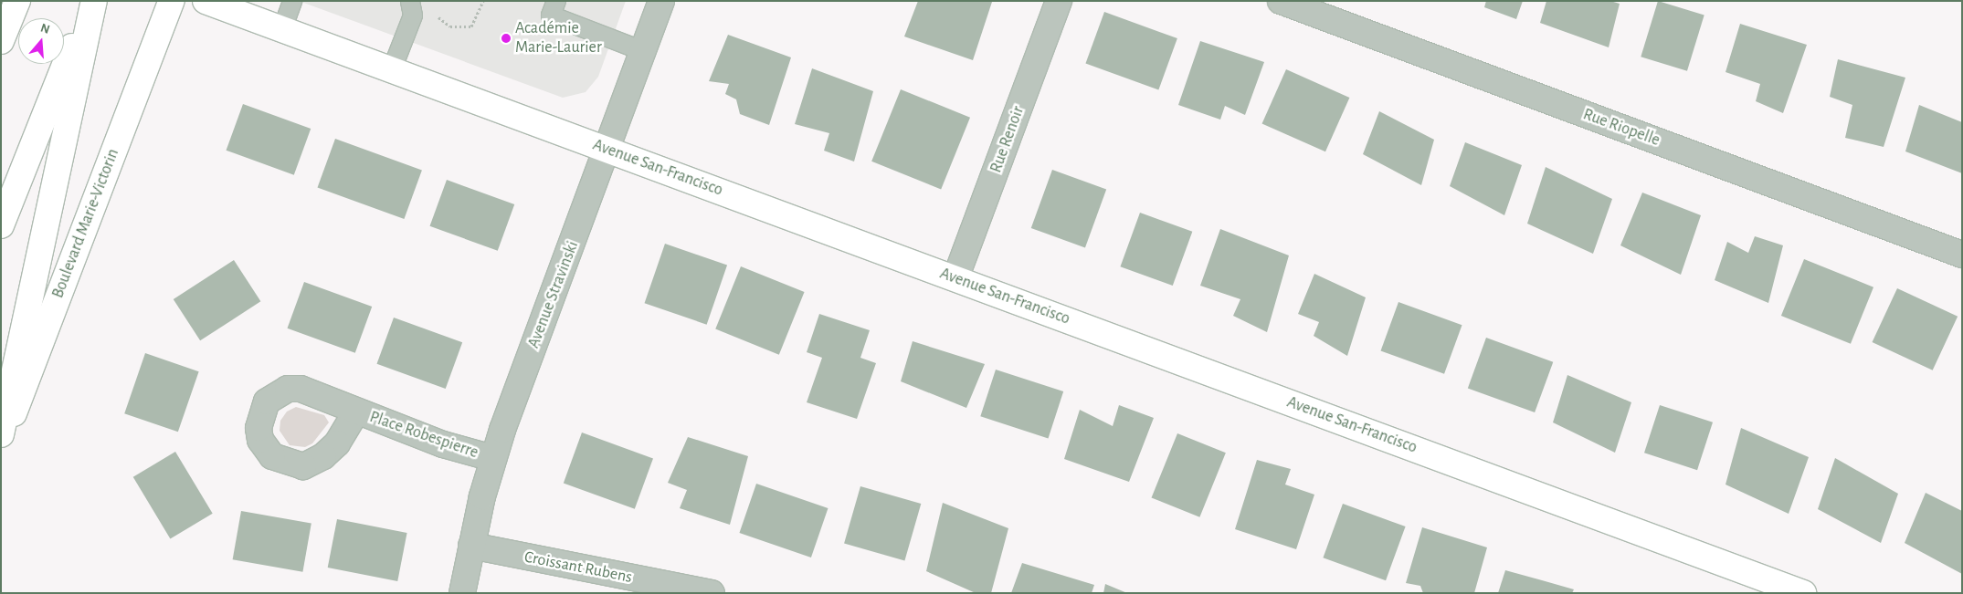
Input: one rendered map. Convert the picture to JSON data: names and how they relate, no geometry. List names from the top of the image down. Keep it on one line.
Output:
{"streets":{"main road":["Avenue San-Francisco","Boulevard Marie-Victorin"],"street":["Rue Riopelle","Rue Renoir","Avenue Stravinski","Place Robespierre","Croissant Rubens"]},"crossings":[["Rue Renoir","Avenue San-Francisco"],["Avenue San-Francisco","Avenue Stravinski"],["Avenue Stravinski","Place Robespierre"],["Avenue Stravinski","Croissant Rubens"]],"places":["Académie Marie-Laurier"],"north":"top"}
